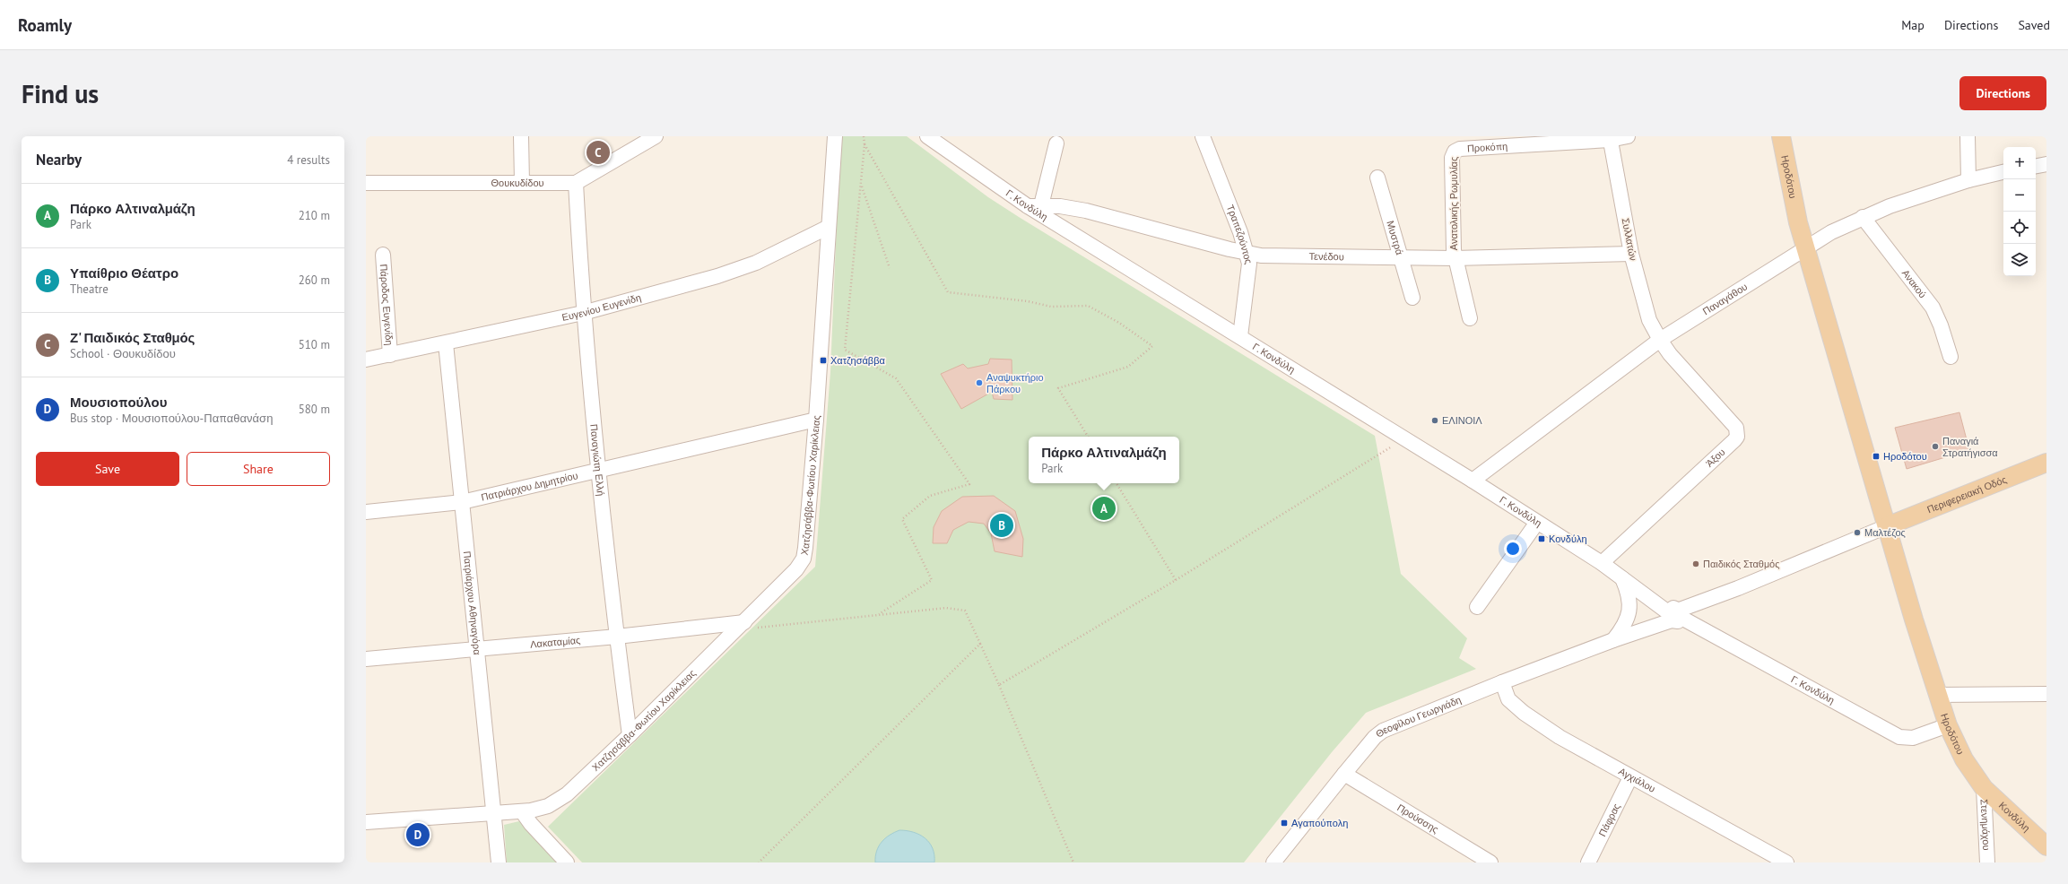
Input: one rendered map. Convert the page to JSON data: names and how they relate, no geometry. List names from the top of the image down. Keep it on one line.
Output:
{"streets":{"main road":["Ηροδότου","Περιφερειακή Οδός","Κονδύλη"],"street":["Προκόπη","Θουκυδίδου","Ανατολικής Ρωμυλίας","Γ. Κονδύλη","Τραπεζούντος","Μυστρά","Συλλατών","Τενέδου","Ανακού","Παναγάθου","Πάροδος Ευγενίδη","Ευγενίου Ευγενίδη","Άξου","Παναγιώτη Ελλή","Χατζησάββα-Φωτίου Χαρίκλειας","Πατριάρχου Δημητρίου","Πατριάρχου Αθηναγόρα","Λακαταμίας","Θεοφίλου Γεωργιάδη","Αγχιάλου","Προύσσης","Πάφρας","Στενημάχου"]},"crossings":[["Προκόπη","Ανατολικής Ρωμυλίας"],["Προκόπη","Συλλατών"],["Ηροδότου","Γ. Κονδύλη"],["Ηροδότου","Παναγάθου"],["Ηροδότου","Περιφερειακή Οδός"],["Ηροδότου","Θεοφίλου Γεωργιάδη"],["Ηροδότου","Κονδύλη"],["Ηροδότου","Στενημάχου"],["Θουκυδίδου","Παναγιώτη Ελλή"],["Ανατολικής Ρωμυλίας","Τενέδου"],["Γ. Κονδύλη","Τραπεζούντος"],["Γ. Κονδύλη","Τενέδου"],["Γ. Κονδύλη","Παναγάθου"],["Γ. Κονδύλη","Άξου"],["Γ. Κονδύλη","Θεοφίλου Γεωργιάδη"],["Τραπεζούντος","Τενέδου"],["Μυστρά","Τενέδου"],["Συλλατών","Τενέδου"],["Συλλατών","Παναγάθου"],["Συλλατών","Άξου"],["Ανακού","Παναγάθου"],["Παναγάθου","Άξου"],["Πάροδος Ευγενίδη","Ευγενίου Ευγενίδη"],["Ευγενίου Ευγενίδη","Παναγιώτη Ελλή"],["Ευγενίου Ευγενίδη","Χατζησάββα-Φωτίου Χαρίκλειας"],["Ευγενίου Ευγενίδη","Πατριάρχου Αθηναγόρα"],["Παναγιώτη Ελλή","Χατζησάββα-Φωτίου Χαρίκλειας"],["Παναγιώτη Ελλή","Πατριάρχου Δημητρίου"],["Παναγιώτη Ελλή","Λακαταμίας"],["Χατζησάββα-Φωτίου Χαρίκλειας","Πατριάρχου Δημητρίου"],["Χατζησάββα-Φωτίου Χαρίκλειας","Πατριάρχου Αθηναγόρα"],["Χατζησάββα-Φωτίου Χαρίκλειας","Λακαταμίας"],["Πατριάρχου Δημητρίου","Πατριάρχου Αθηναγόρα"],["Περιφερειακή Οδός","Θεοφίλου Γεωργιάδη"],["Πατριάρχου Αθηναγόρα","Λακαταμίας"],["Θεοφίλου Γεωργιάδη","Αγχιάλου"],["Θεοφίλου Γεωργιάδη","Προύσσης"],["Αγχιάλου","Πάφρας"],["Κονδύλη","Στενημάχου"]],"places":{"transit":["Χατζησάββα","Ηροδότου","Κονδύλη","Αγαπούπολη"],"other":["Αναψυκτήριο Πάρκου","ΕΛΙΝΟΙΛ","Παναγιά Στρατήγισσα","Μαλτέζος","Παιδικός Σταθμός"]},"page":{"header":"Roamly","nav":["Map","Directions","Saved"],"buttons":["Directions",["Save","Share"]],"title":"Find us","heading":["Nearby","4 results"],"pins":["C","A","B","D"],"map_buttons":["+","−"],"list":[{"mark":"A","name":"Πάρκο Αλτιναλμάζη","note":"Park","value":"210 m"},{"mark":"B","name":"Υπαίθριο Θέατρο","note":"Theatre","value":"260 m"},{"mark":"C","name":"Ζ' Παιδικός Σταθμός","note":"School · Θουκυδίδου","value":"510 m"},{"mark":"D","name":"Μουσιοπούλου","note":"Bus stop · Μουσιοπούλου-Παπαθανάση","value":"580 m"}],"popup":["Πάρκο Αλτιναλμάζη","Park"]}}
